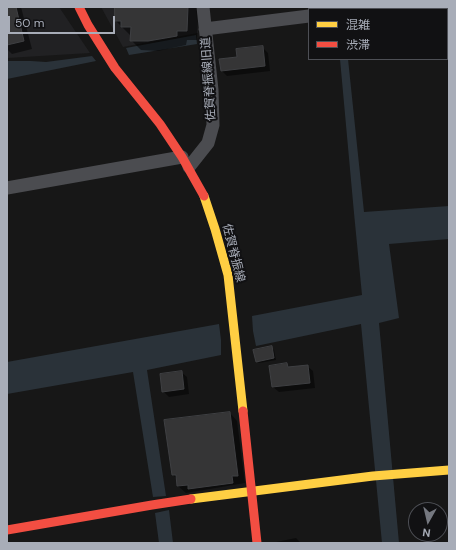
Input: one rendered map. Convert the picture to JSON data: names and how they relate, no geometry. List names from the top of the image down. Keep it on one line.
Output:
{"streets":{"main road":["佐賀脊振線"],"street":["佐賀脊振線旧道"]},"crossings":[["佐賀脊振線旧道","佐賀脊振線"]],"legend":["混雑","渋滞"],"scale_bar":"50 m","north":"bottom"}
